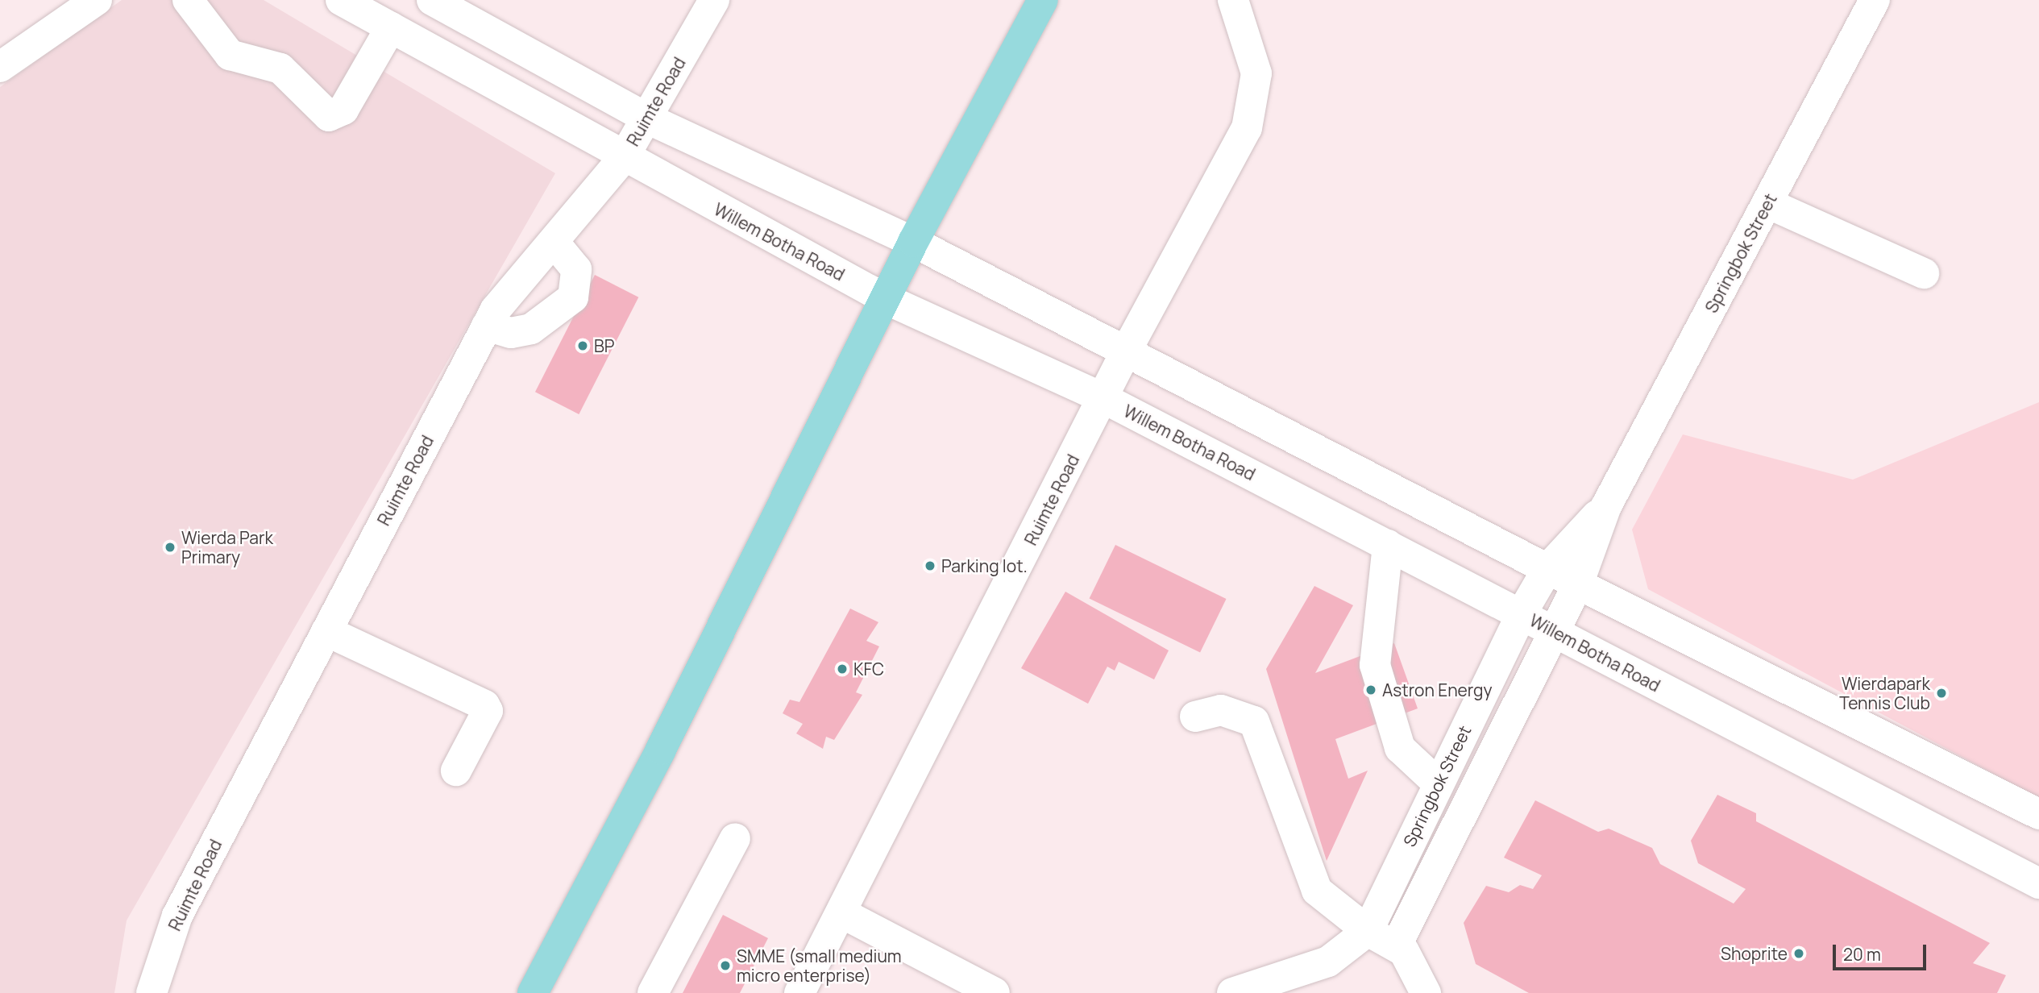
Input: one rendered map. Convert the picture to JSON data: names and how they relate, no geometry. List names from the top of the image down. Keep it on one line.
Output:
{"streets":{"street":["Ruimte Road","Willem Botha Road","Springbok Street"]},"crossings":[["Ruimte Road","Willem Botha Road"],["Willem Botha Road","Springbok Street"]],"places":["BP","Wierda Park Primary","Parking lot.","KFC","Astron Energy","Wierdapark Tennis Club","Shoprite","SMME (small medium micro enterprise)"],"scale_bar":"20 m"}
